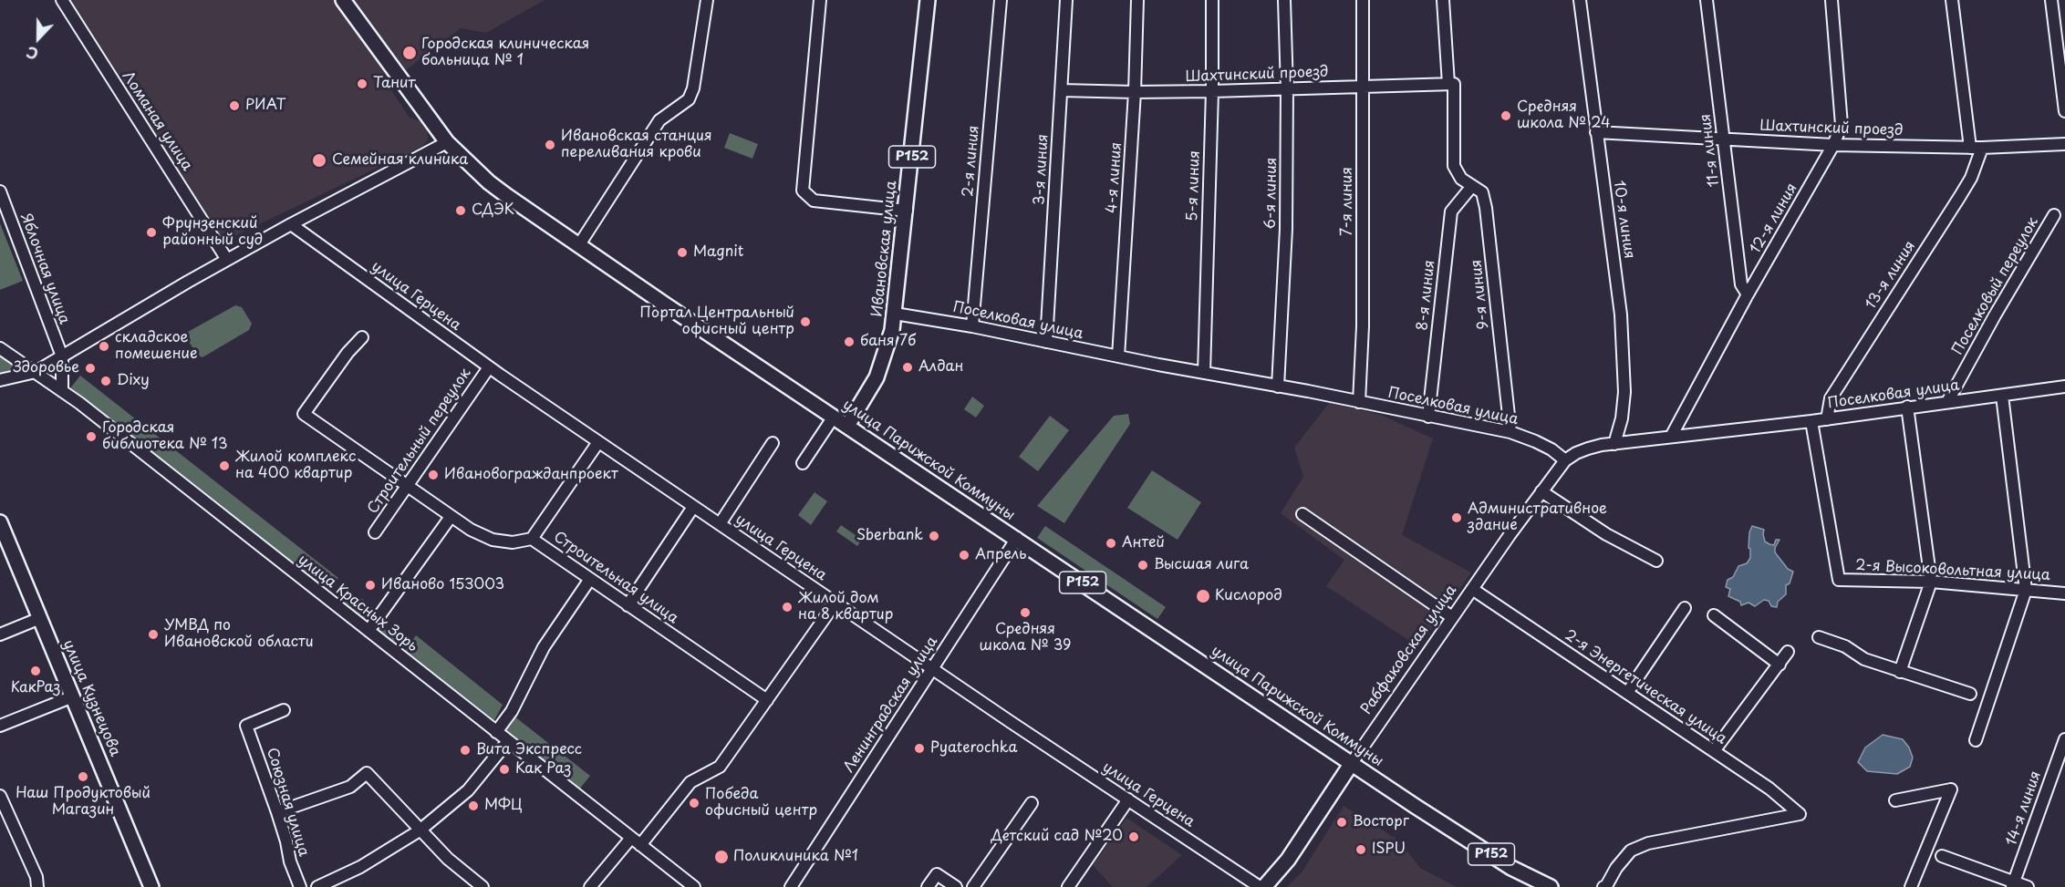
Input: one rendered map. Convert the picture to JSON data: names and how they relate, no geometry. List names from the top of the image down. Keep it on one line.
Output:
{"streets":{"main road":["Р152","Ивановская улица","улица Парижской Коммуны","Рабфаковская улица","улица Кузнецова"],"street":["Шахтинский проезд","Ломаная улица","11-я линия","2-я линия","3-я линия","4-я линия","5-я линия","6-я линия","7-я линия","12-я линия","10-я линия","Яблочная улица","13-я линия","Поселковый переулок","9-я линия","8-я линия","улица Герцена","Поселковая улица","Строительный переулок","2-я Высоковольтная улица","Строительная улица","улица Красных Зорь","2-я Энергетическая улица","Ленинградская улица","Союзная улица","14-я линия"]},"crossings":[["Шахтинский проезд","11-я линия"],["Шахтинский проезд","3-я линия"],["Шахтинский проезд","4-я линия"],["Шахтинский проезд","5-я линия"],["Шахтинский проезд","6-я линия"],["Шахтинский проезд","7-я линия"],["Шахтинский проезд","12-я линия"],["Шахтинский проезд","10-я линия"],["Шахтинский проезд","13-я линия"],["Шахтинский проезд","9-я линия"],["11-я линия","12-я линия"],["2-я линия","Поселковая улица"],["3-я линия","Поселковая улица"],["4-я линия","Поселковая улица"],["5-я линия","Поселковая улица"],["6-я линия","Поселковая улица"],["7-я линия","Поселковая улица"],["12-я линия","Поселковая улица"],["10-я линия","Поселковая улица"],["Ивановская улица","Поселковая улица"],["Ивановская улица","улица Парижской Коммуны"],["13-я линия","Поселковая улица"],["Поселковый переулок","Поселковая улица"],["9-я линия","8-я линия"],["9-я линия","Поселковая улица"],["8-я линия","Поселковая улица"],["улица Герцена","Строительный переулок"],["улица Герцена","Ленинградская улица"],["Поселковая улица","2-я Высоковольтная улица"],["Поселковая улица","Рабфаковская улица"],["Строительный переулок","Строительная улица"],["улица Парижской Коммуны","Рабфаковская улица"],["улица Парижской Коммуны","Ленинградская улица"],["Рабфаковская улица","2-я Энергетическая улица"]],"places":["Городская клиническая больница № 1","Танит","РИАТ","Средняя школа № 24","Ивановская станция переливания крови","Семейная клиника","СДЭК","Фрунзенский районный суд","Magnit","Портал Центральный офисный центр","баня 7б","складское помешение","Алдан","Здоровье","Dixy","Городская библиотека № 13","Жилой комплекс на 400 квартир","Ивановогражданпроект","Административное здание","Sberbank","Антей","Апрель","Высшая лига","Иваново 153003","Кислород","Жилой дом на 8 квартир","Средняя школа № 39","УМВД по Ивановской области","КакРаз","Pyaterochka","Вита Экспресс","Как Раз","Наш Продуктовый Магазин","Победа офисный центр","МФЦ","Восторг","Детский сад №20","ISPU","Поликлиника №1"],"north":"bottom"}
